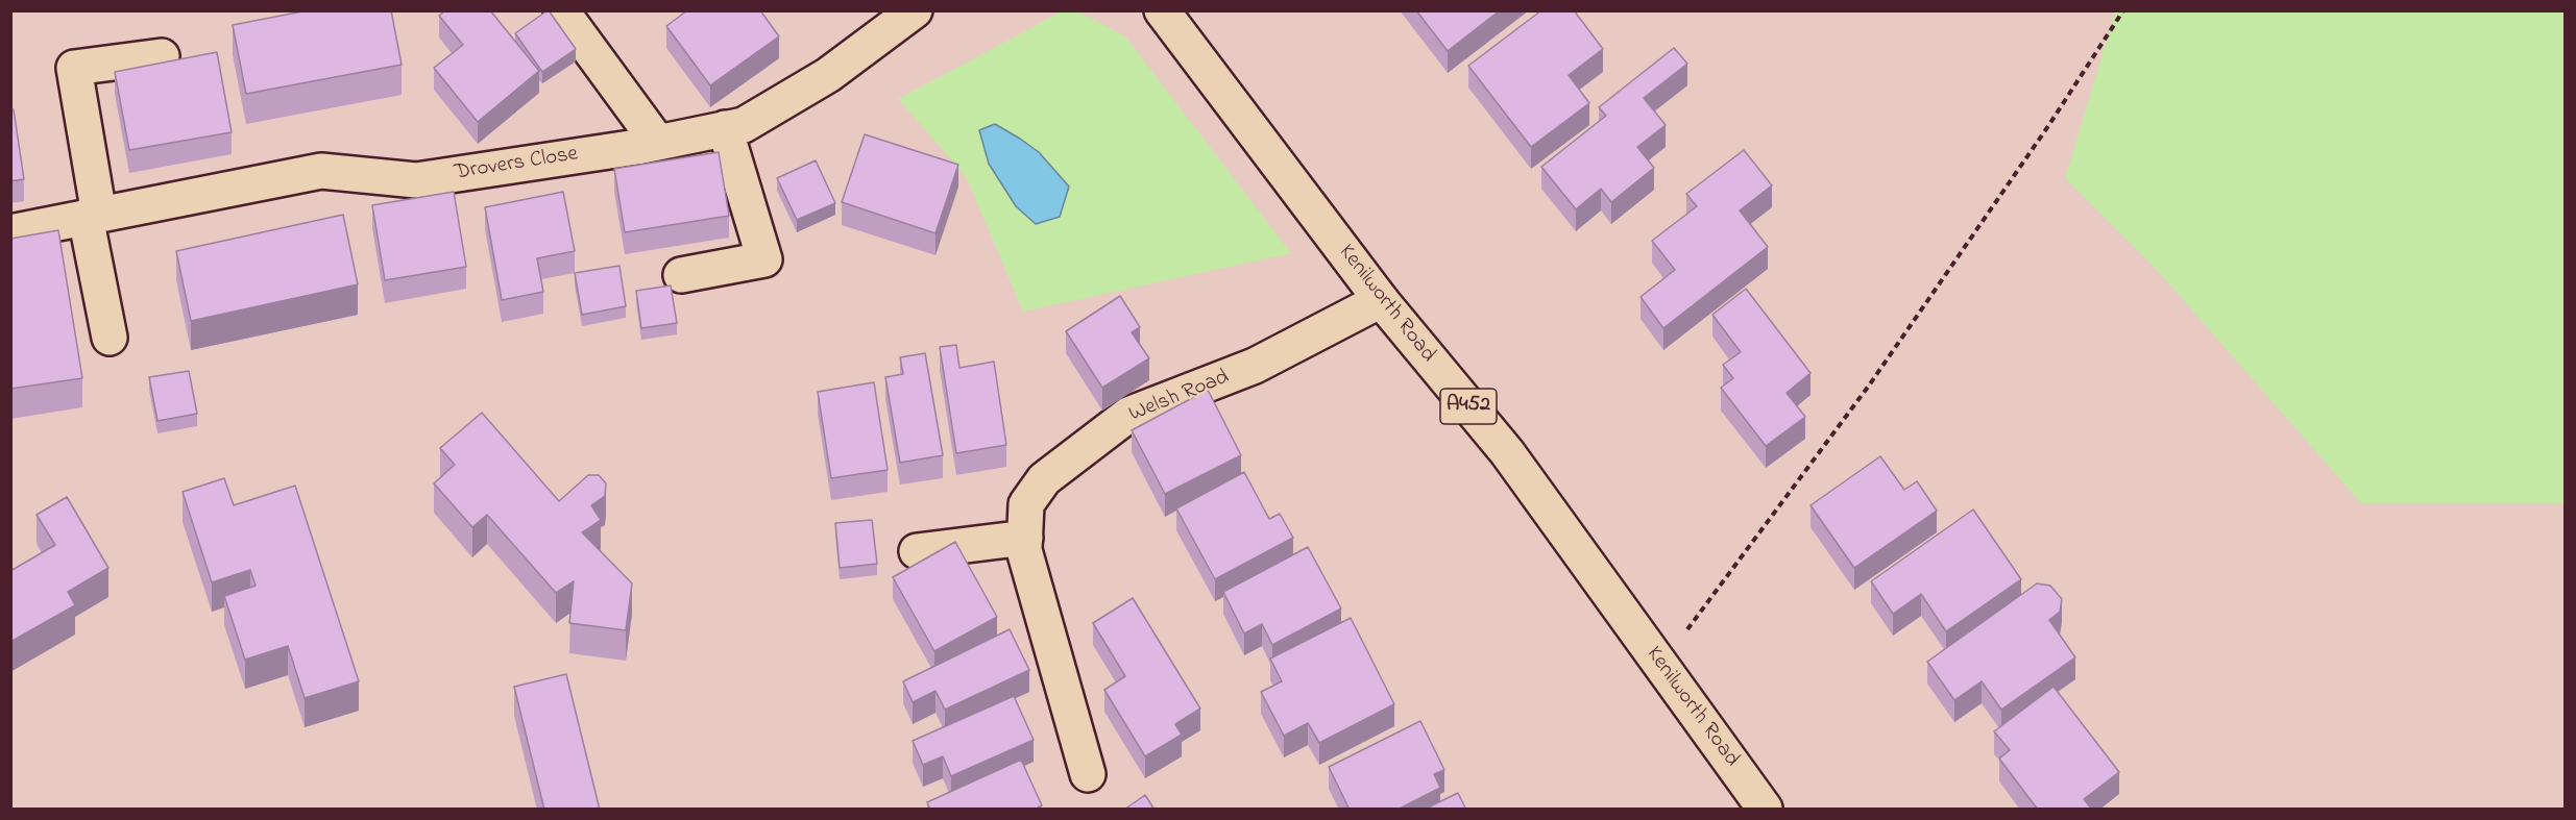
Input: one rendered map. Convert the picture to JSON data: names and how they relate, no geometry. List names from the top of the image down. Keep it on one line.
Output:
{"streets":{"main road":["Drovers Close","Kenilworth Road","Welsh Road","A452"]},"crossings":[["Kenilworth Road","Welsh Road"]]}
